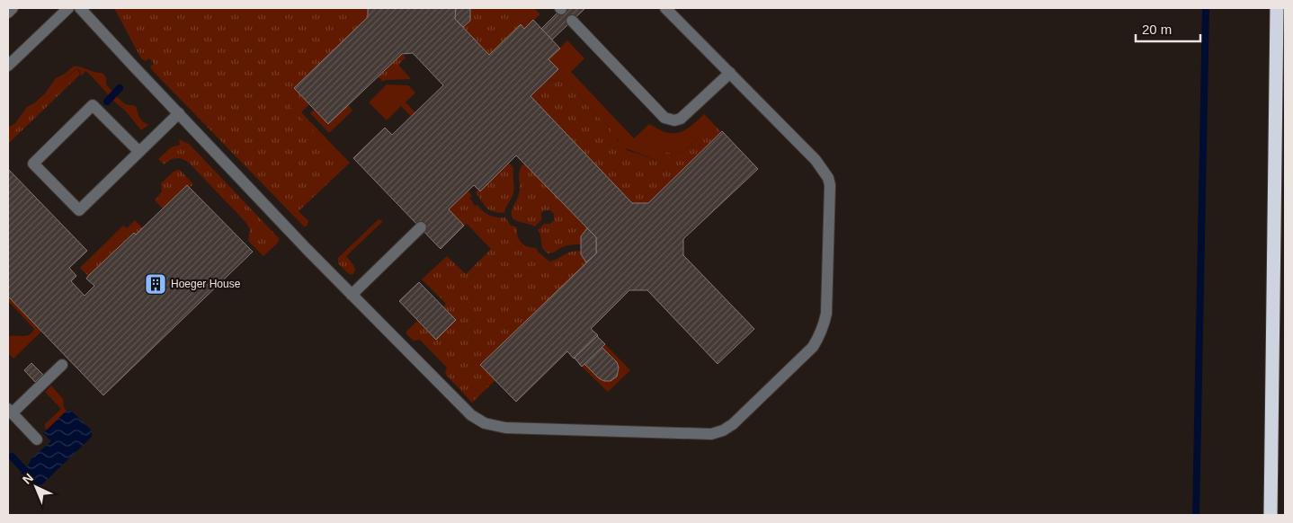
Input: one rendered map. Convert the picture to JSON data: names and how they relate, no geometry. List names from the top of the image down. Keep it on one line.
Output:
{"places":{"building":["Hoeger House"]},"scale_bar":"20 m","north":"top left"}
